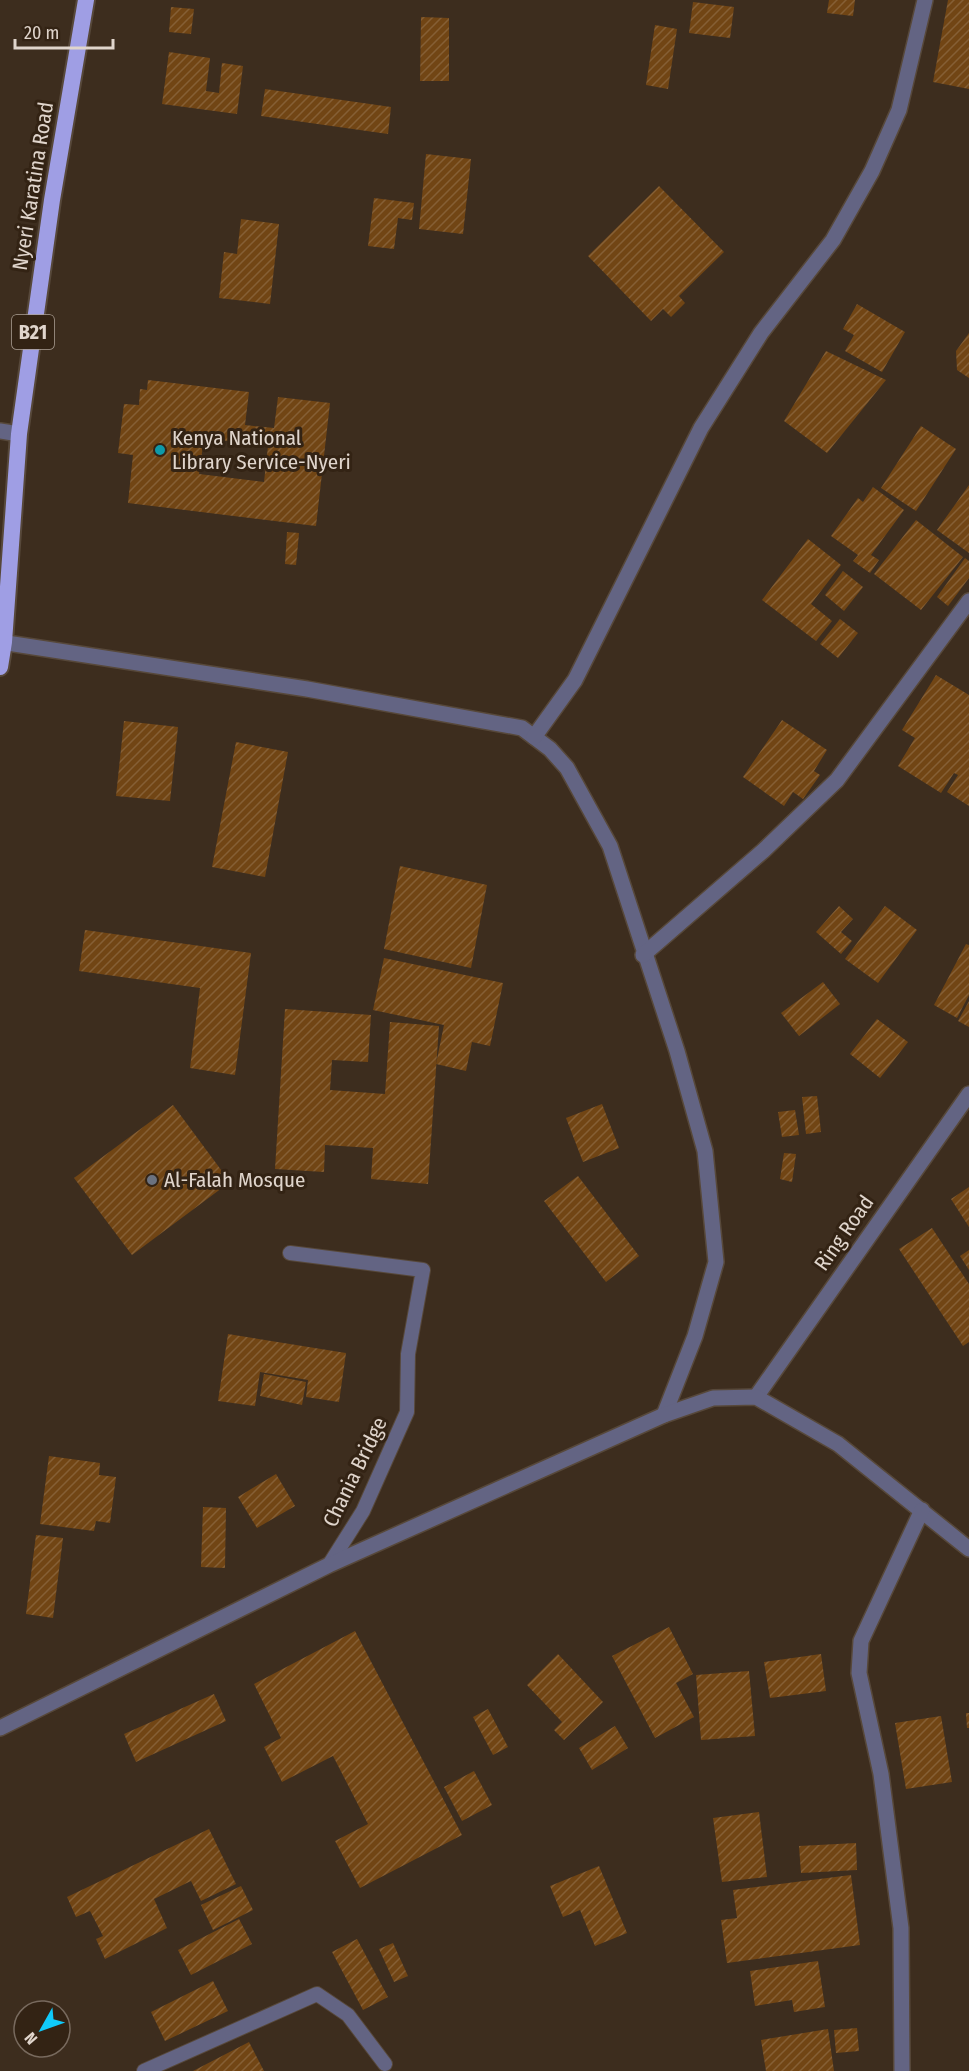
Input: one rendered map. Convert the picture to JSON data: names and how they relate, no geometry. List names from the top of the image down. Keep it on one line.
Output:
{"streets":{"highway":["Nyeri Karatina Road","B21"],"street":["Ring Road"],"lane":["Chania Bridge"]},"places":["Kenya National Library Service-Nyeri","Al-Falah Mosque"],"scale_bar":"20 m","north":"bottom left"}
